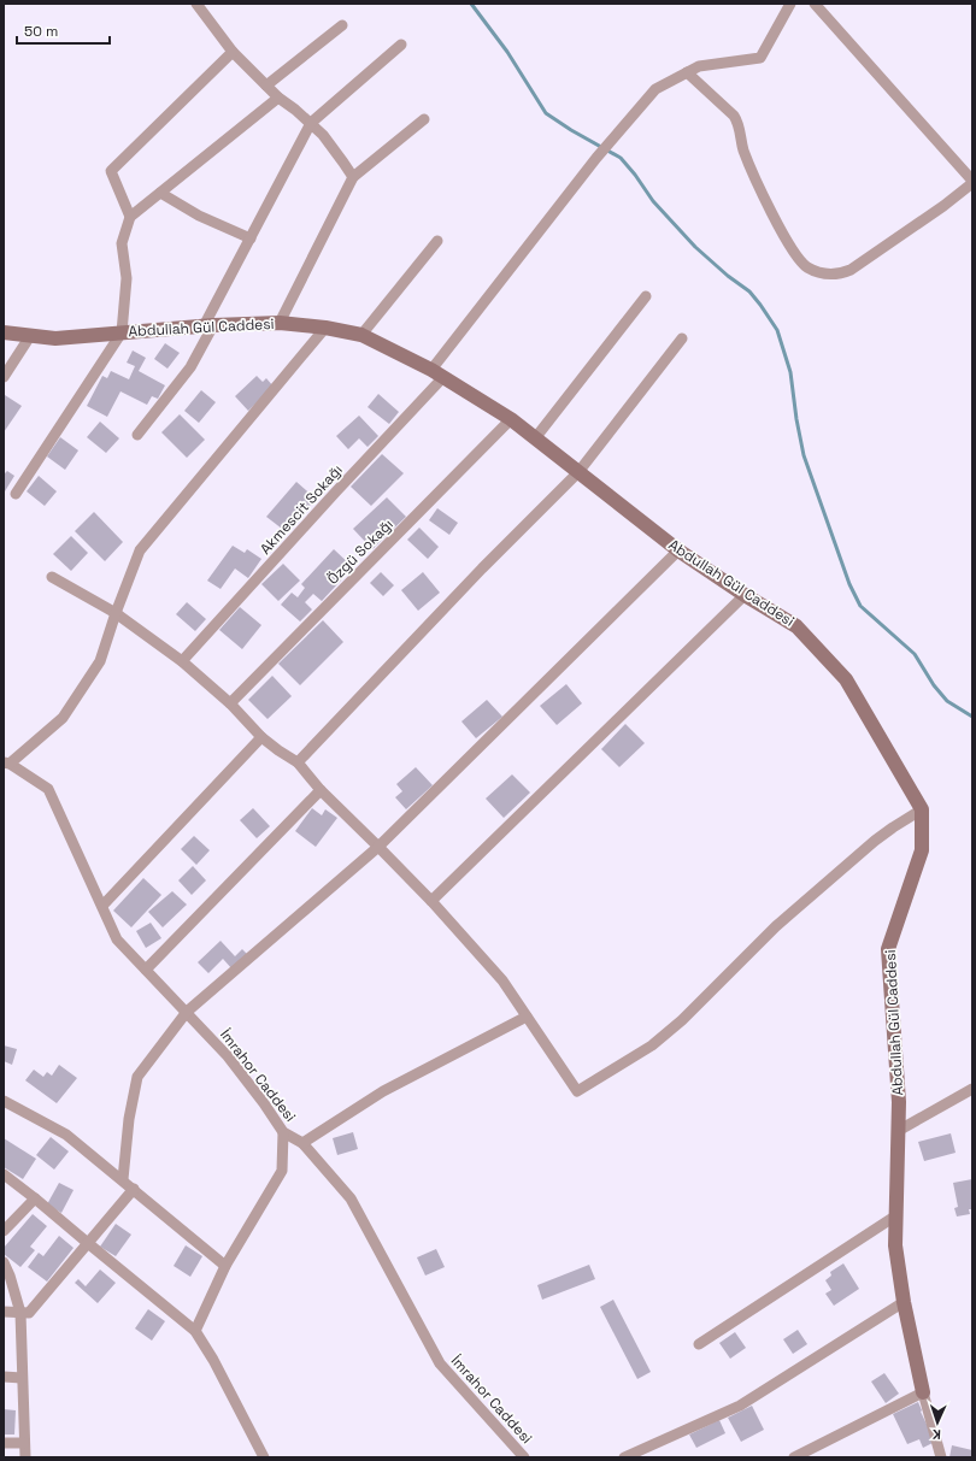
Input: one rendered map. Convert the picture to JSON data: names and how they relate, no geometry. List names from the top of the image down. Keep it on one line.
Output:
{"streets":{"street":["Abdullah Gül Caddesi","Akmescit Sokağı","Özgü Sokağı","İmrahor Caddesi"]},"crossings":[["Abdullah Gül Caddesi","Akmescit Sokağı"],["Abdullah Gül Caddesi","Özgü Sokağı"]],"scale_bar":"50 m","north":"bottom"}
